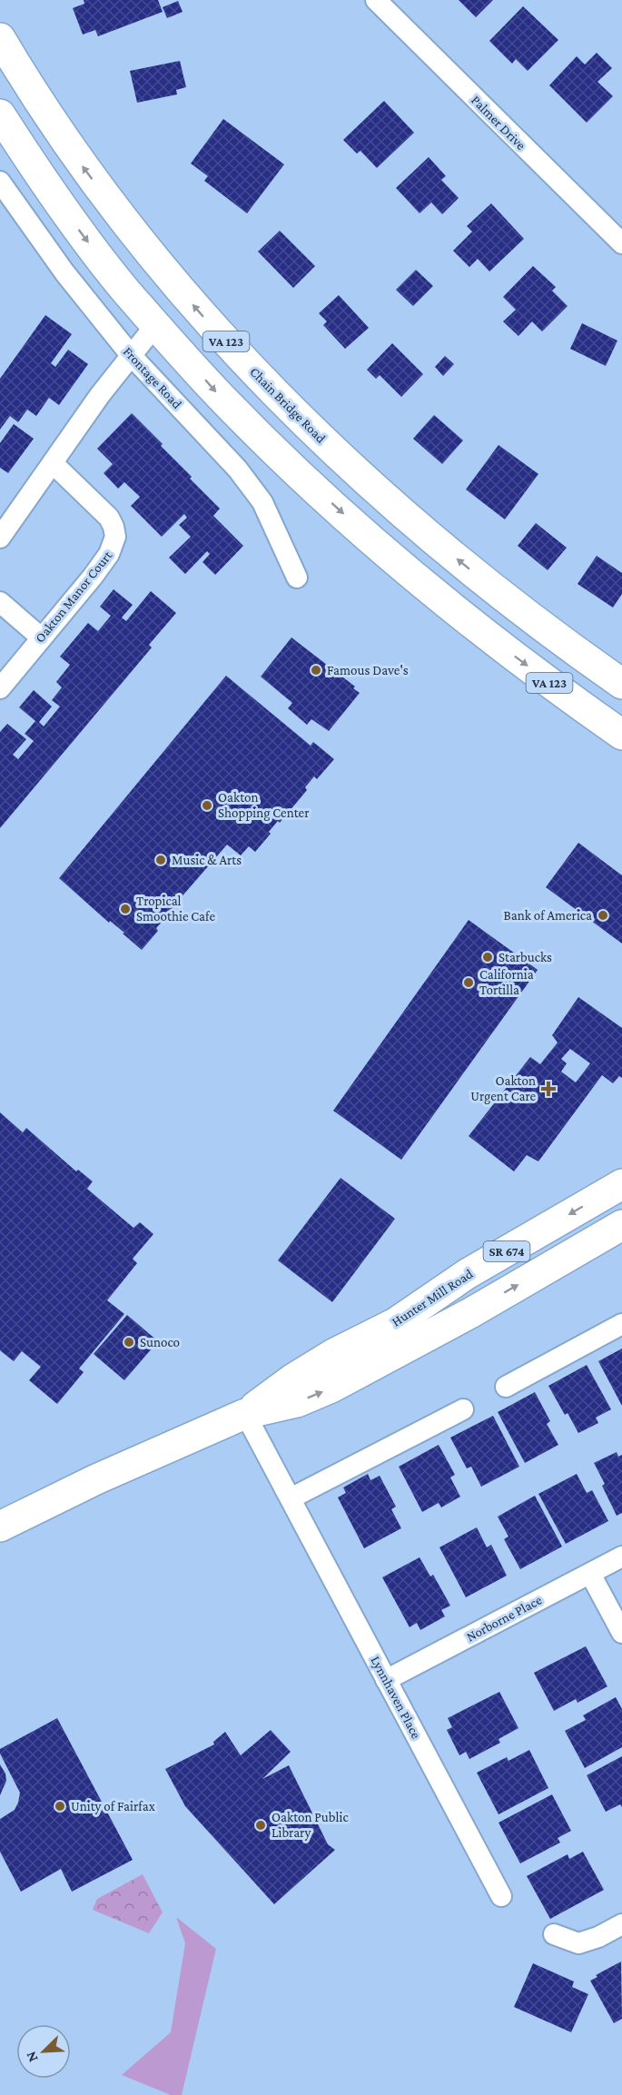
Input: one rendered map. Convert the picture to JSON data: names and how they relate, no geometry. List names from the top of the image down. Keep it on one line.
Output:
{"streets":{"main road":["VA 123","Chain Bridge Road","SR 674","Hunter Mill Road"],"street":["Palmer Drive","Frontage Road","Oakton Manor Court","Norborne Place","Lynnhaven Place"]},"crossings":[["Hunter Mill Road","Lynnhaven Place"],["Norborne Place","Lynnhaven Place"]],"places":{"other":["Famous Dave's","Oakton Shopping Center","Music & Arts","Tropical Smoothie Cafe","Bank of America","Starbucks","California Tortilla","Sunoco","Unity of Fairfax","Oakton Public Library"],"health":["Oakton Urgent Care"]},"north":"bottom left"}
